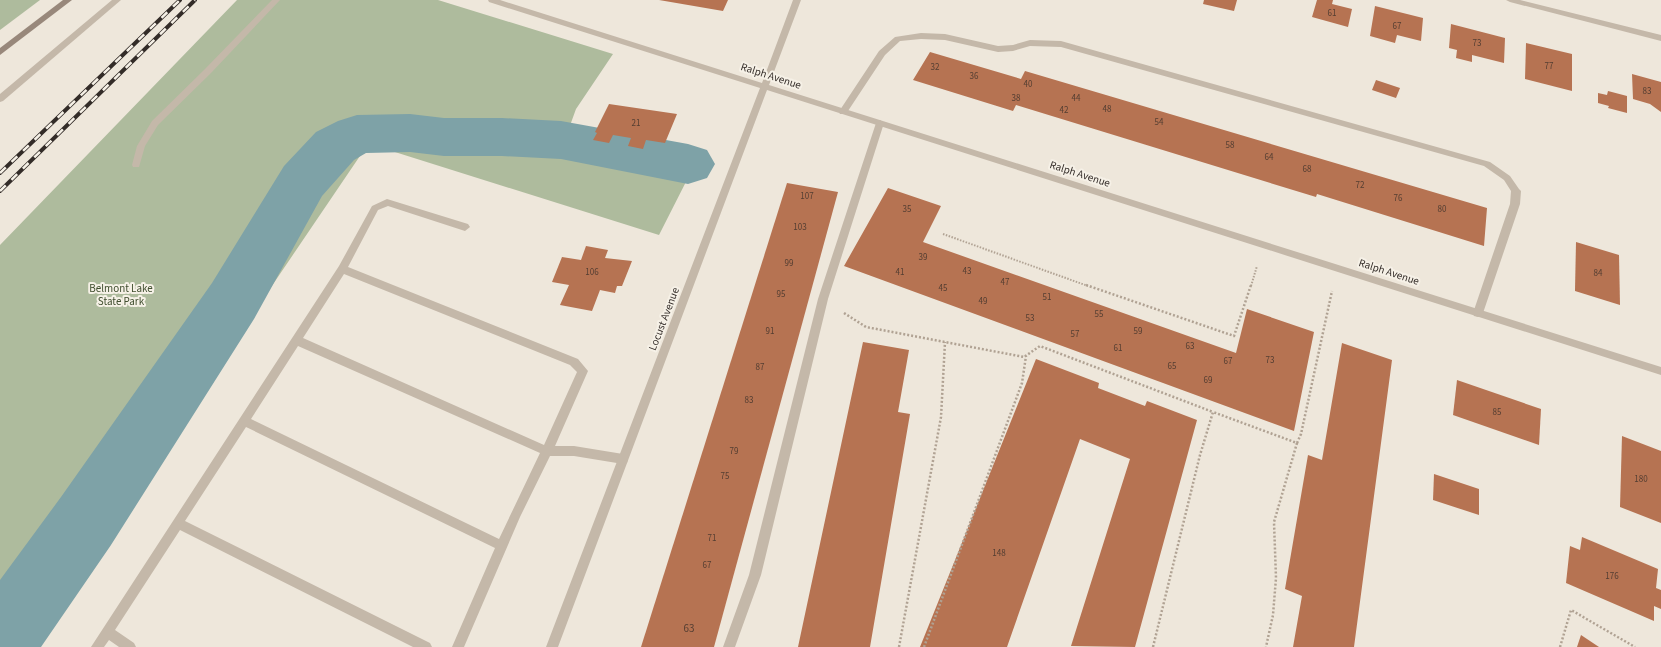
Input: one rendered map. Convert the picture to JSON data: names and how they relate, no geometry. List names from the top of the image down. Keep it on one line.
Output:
{"streets":{"street":["Ralph Avenue","Locust Avenue"]},"crossings":[["Ralph Avenue","Locust Avenue"]],"parks":["Belmont Lake State Park"],"house_numbers":["61","67","73","77","32","36","40","83","38","44","48","42","54","21","58","64","68","72","107","76","35","80","103","39","99","43","106","41","84","47","45","95","51","49","55","53","91","59","57","63","61","73","67","65","87","69","83","85","79","75","180","71","148","67","176","63"]}
